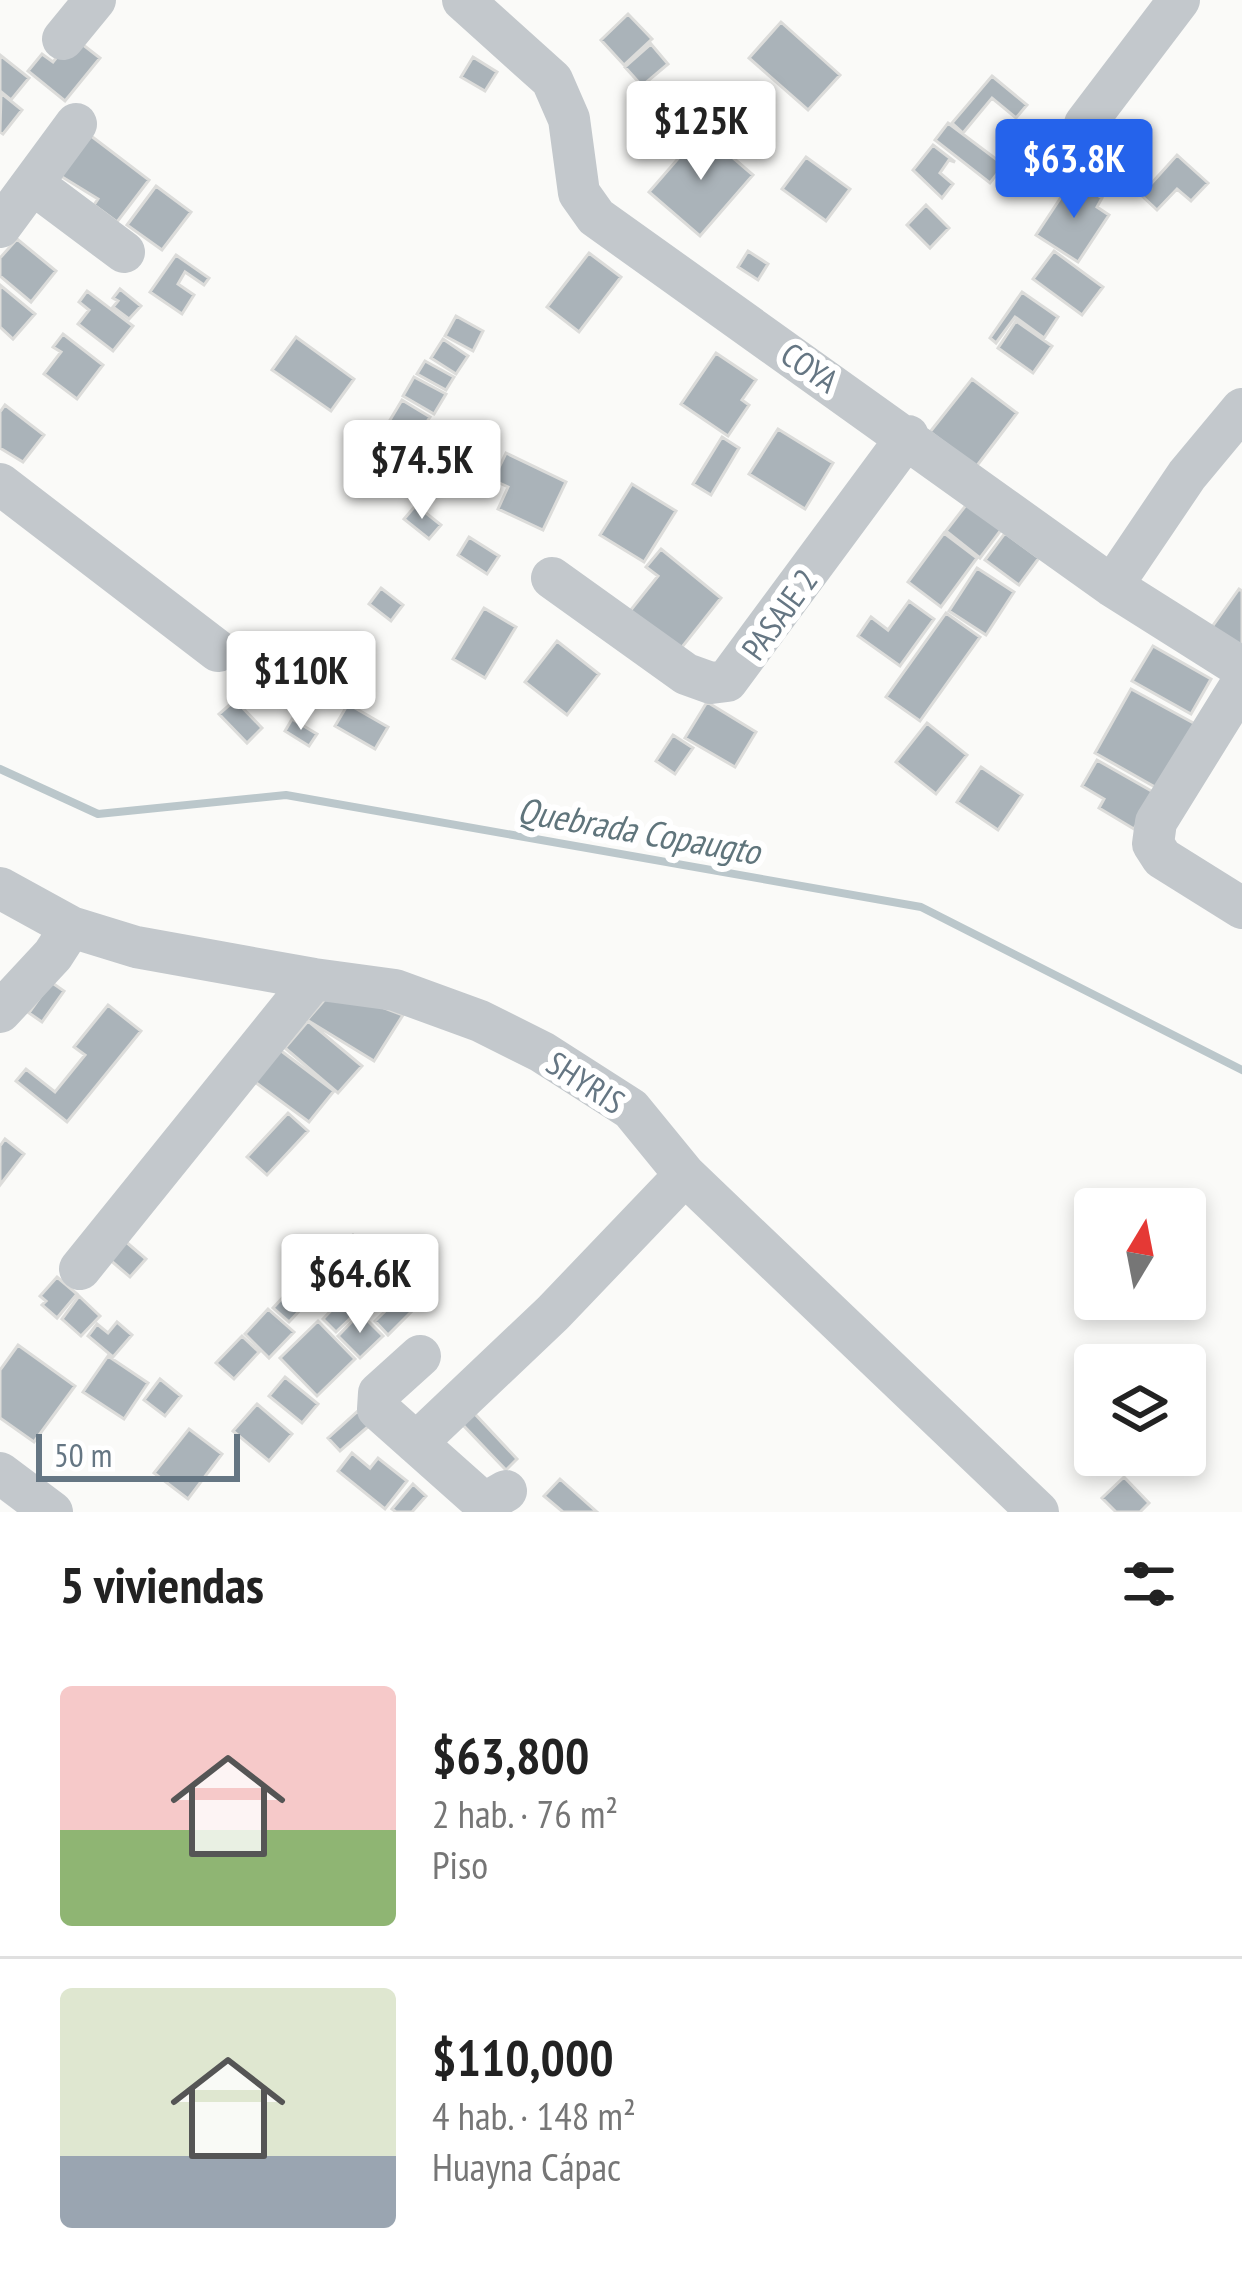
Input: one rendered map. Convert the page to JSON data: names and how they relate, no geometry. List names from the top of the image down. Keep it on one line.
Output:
{"streets":{"street":["COYA","PASAJE 2","SHYRIS"]},"crossings":[["COYA","PASAJE 2"]],"water":["Quebrada Copaugto"],"scale_bar":"50 m","north":"top","page":{"price":["$125K","$63.8K","$74.5K","$110K","$64.6K"],"scale":"50 m","heading":"5 viviendas","list":[{"name":"$63,800","note":"2 hab. · 76 m² · Piso"},{"name":"$110,000","note":"4 hab. · 148 m² · Huayna Cápac"}]}}
